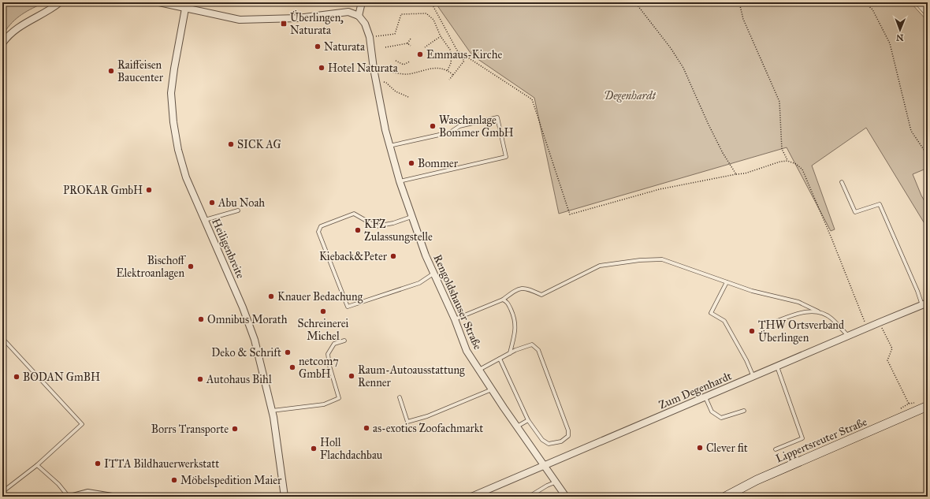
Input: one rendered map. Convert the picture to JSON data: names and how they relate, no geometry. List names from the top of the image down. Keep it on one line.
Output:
{"streets":{"main road":["Lippertsreuter Straße"],"street":["Heiligenbreite","Rengoldshauser Straße","Zum Degenhardt"]},"crossings":[["Rengoldshauser Straße","Zum Degenhardt"]],"parks":["Degenhardt"],"places":{"transit":["Überlingen, Naturata"],"other":["Naturata","Emmaus-Kirche","Hotel Naturata","Raiffeisen Baucenter","Waschanlage Bommer GmbH","SICK AG","Bommer","PROKAR GmbH","Abu Noah","KFZ Zulassungstelle","Kieback&Peter","Bischoff Elektroanlagen","Knauer Bedachung","Schreinerei Michel","Omnibus Morath","THW Ortsverband Überlingen","Deko & Schrift","netcom7 GmbH","Raum-Autoausstattung Renner","BODAN GmBH","Autohaus Bihl","as-exotics Zoofachmarkt","Borrs Transporte","Clever fit","Holl Flachdachbau","ITTA Bildhauerwerkstatt","Möbelspedition Maier"]},"north":"bottom"}
